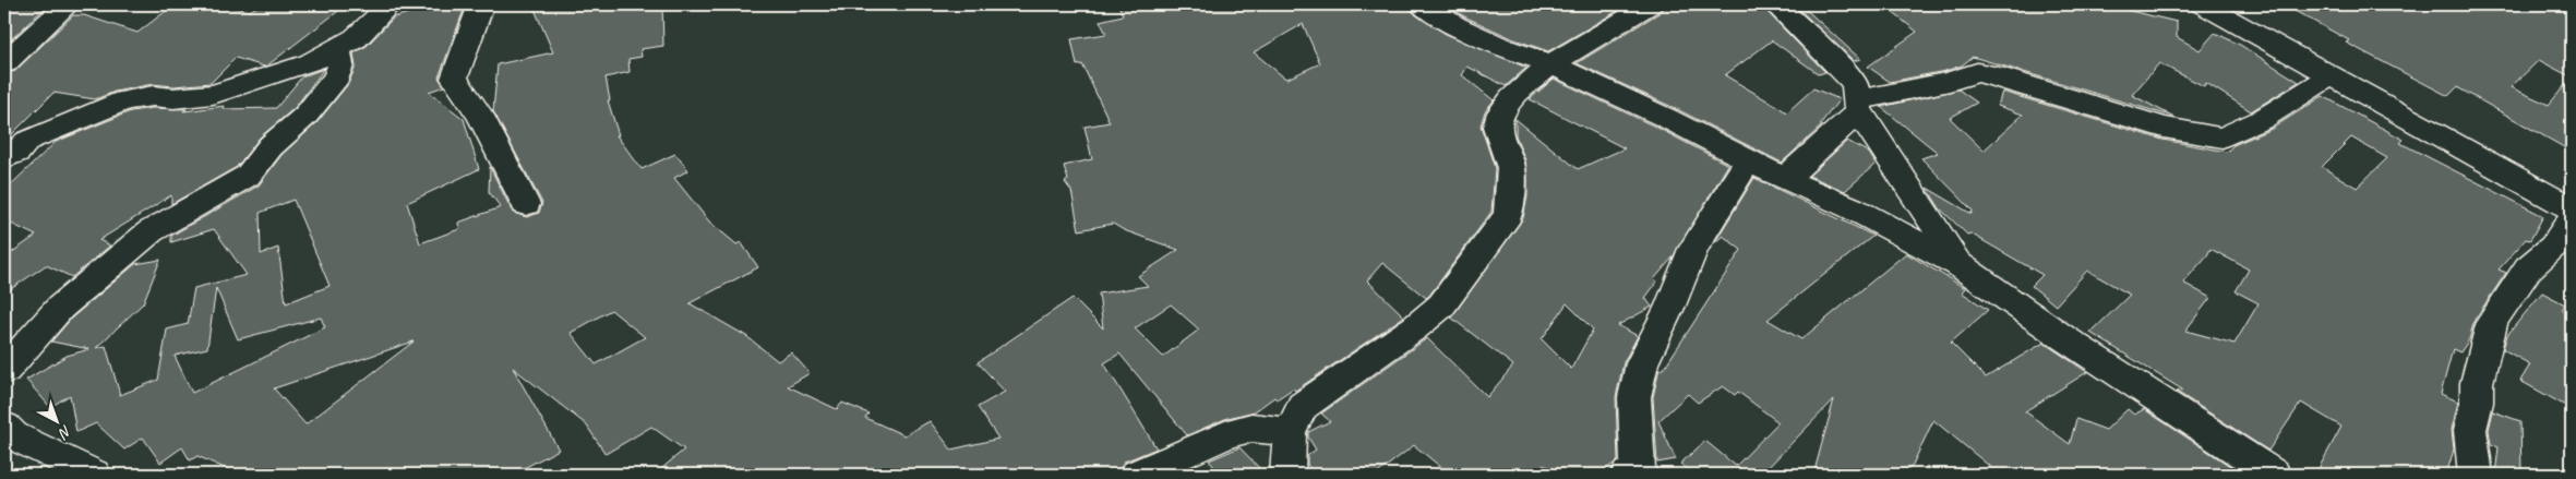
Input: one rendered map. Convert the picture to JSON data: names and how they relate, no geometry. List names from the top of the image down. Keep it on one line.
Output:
{"north":"bottom right"}
